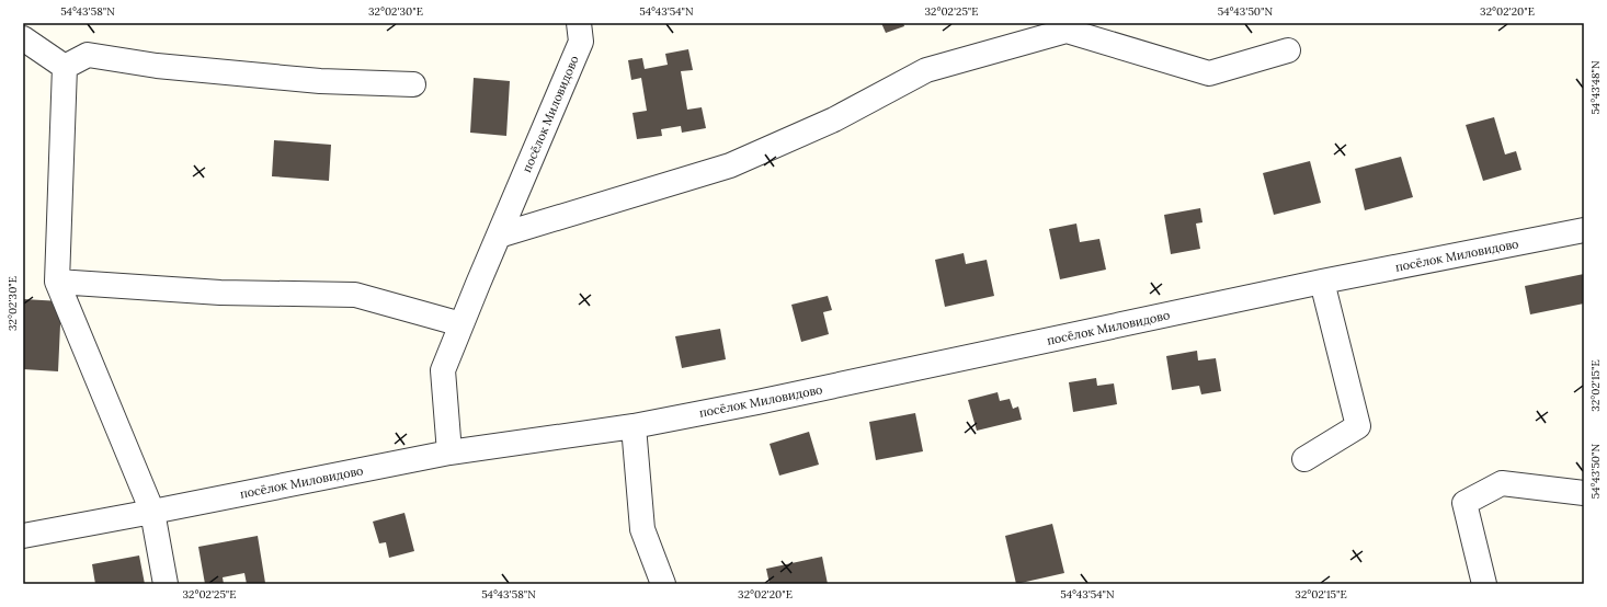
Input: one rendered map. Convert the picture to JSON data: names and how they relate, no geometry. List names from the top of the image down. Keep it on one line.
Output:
{"streets":{"street":["посёлок Миловидово"]},"coordinates":["54°43'58\"N","32°02'30\"E","54°43'54\"N","32°02'25\"E","54°43'50\"N","32°02'20\"E","54°43'48\"N","32°02'15\"E"]}
